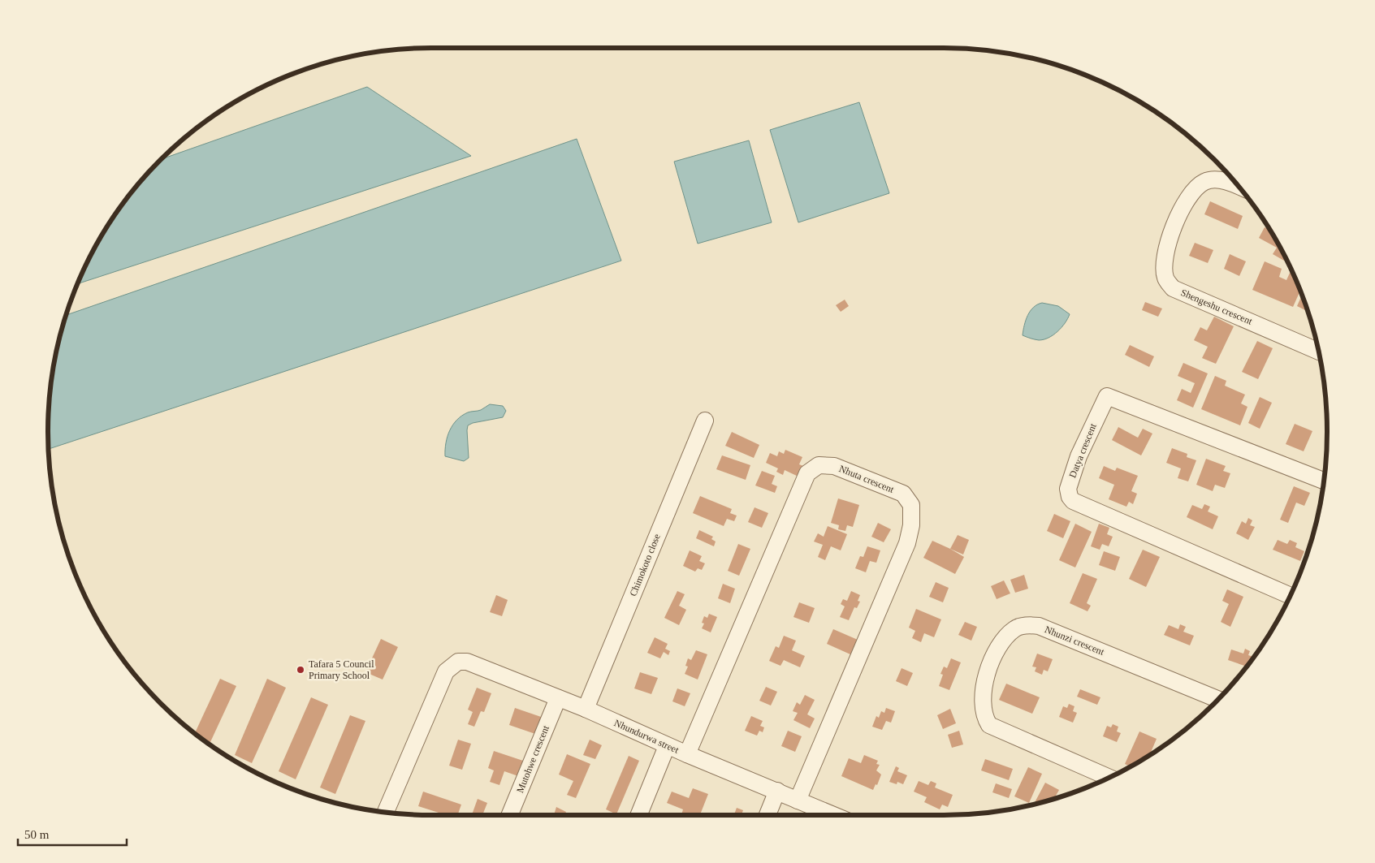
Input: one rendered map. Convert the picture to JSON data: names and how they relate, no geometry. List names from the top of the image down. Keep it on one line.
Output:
{"streets":{"street":["Shengeshu crescent","Datya crescent","Nhuta crescent","Chimokoto close","Nhunzi crescent","Nhundurwa street","Mutohwe crescent"]},"crossings":[["Nhuta crescent","Nhundurwa street"],["Chimokoto close","Nhundurwa street"],["Nhundurwa street","Mutohwe crescent"]],"places":["Tafara 5 Council Primary School"],"scale_bar":"50 m"}
